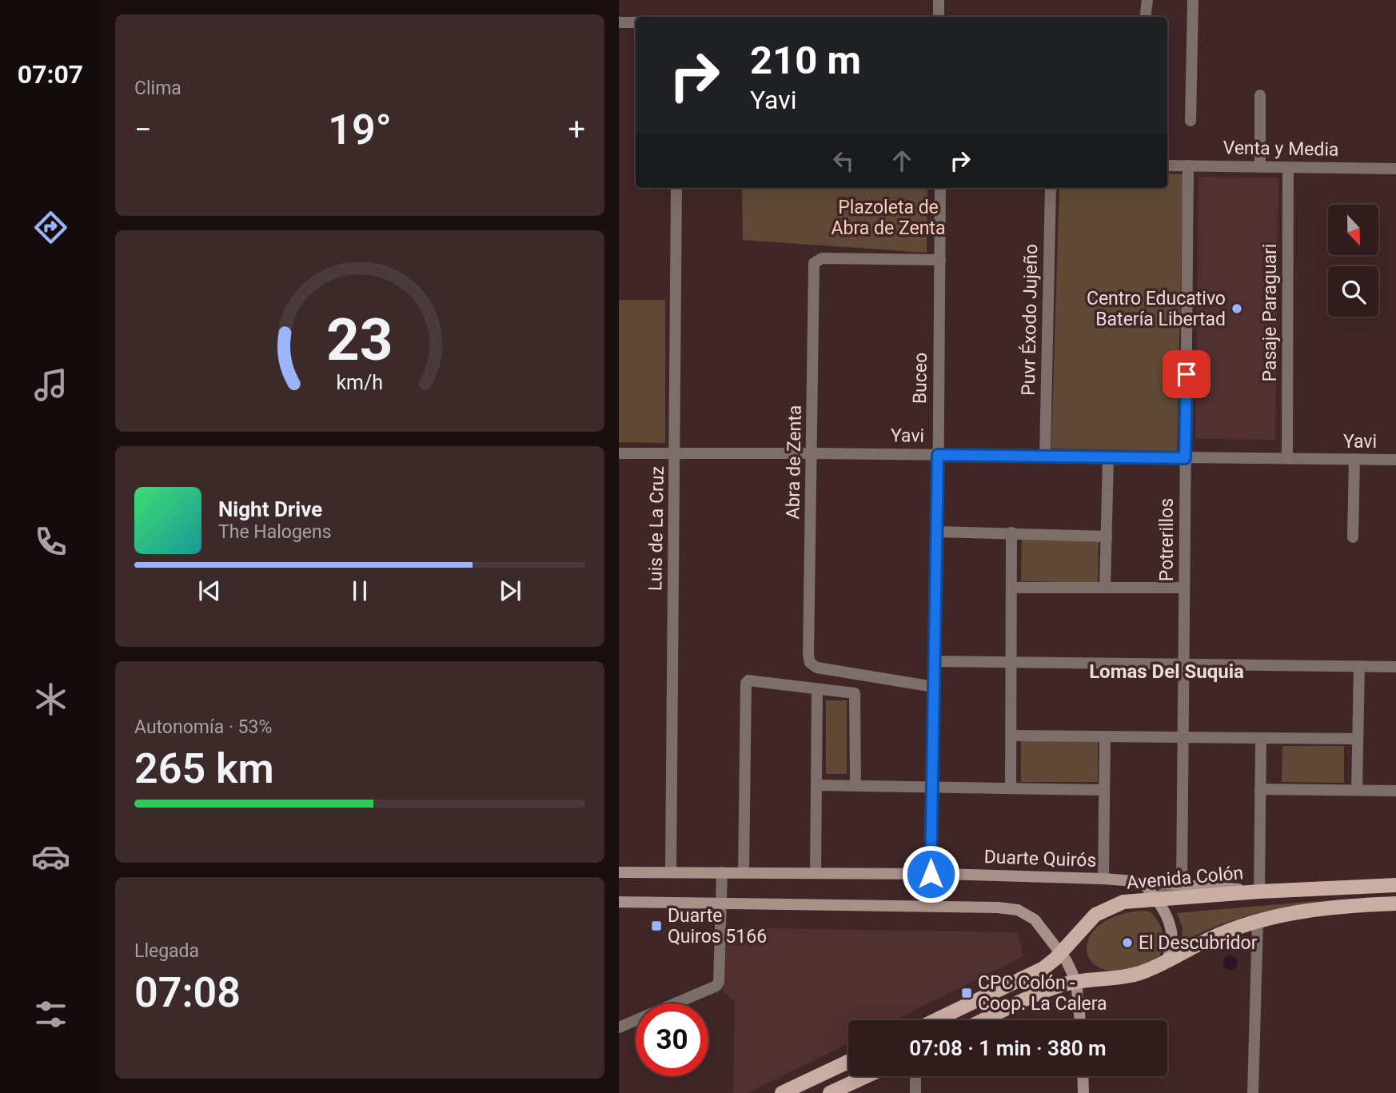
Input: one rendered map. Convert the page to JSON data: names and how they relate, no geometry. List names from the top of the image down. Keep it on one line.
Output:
{"streets":{"main road":["Duarte Quirós","Avenida Colón"],"street":["Venta y Media","Pasaje Paraguari","Puvr Éxodo Jujeño","Buceo","Yavi","Abra de Zenta","Luis de La Cruz","Potrerillos"]},"crossings":[["Venta y Media","Pasaje Paraguari"],["Venta y Media","Potrerillos"],["Pasaje Paraguari","Yavi"],["Puvr Éxodo Jujeño","Yavi"],["Buceo","Yavi"],["Buceo","Abra de Zenta"],["Buceo","Duarte Quirós"],["Yavi","Abra de Zenta"],["Yavi","Luis de La Cruz"],["Yavi","Potrerillos"],["Luis de La Cruz","Duarte Quirós"],["Potrerillos","Duarte Quirós"],["Duarte Quirós","Avenida Colón"]],"districts":["Lomas Del Suquia"],"parks":["Plazoleta de Abra de Zenta"],"places":{"other":["Centro Educativo Batería Libertad","El Descubridor"],"transit":["Duarte Quiros 5166","CPC Colón - Coop. La Calera"]},"north":"bottom","page":{"tabs":"07:07","tile":["Clima",["Autonomía · 53%","265 km"],["Llegada","07:08"]],"turn":["210 m","Yavi"],"heat":["−","19°","+"],"song":["Night Drive","The Halogens"],"limit":"30","trip":"07:08 · 1 min · 380 m","gauge":["23","km/h"]}}
